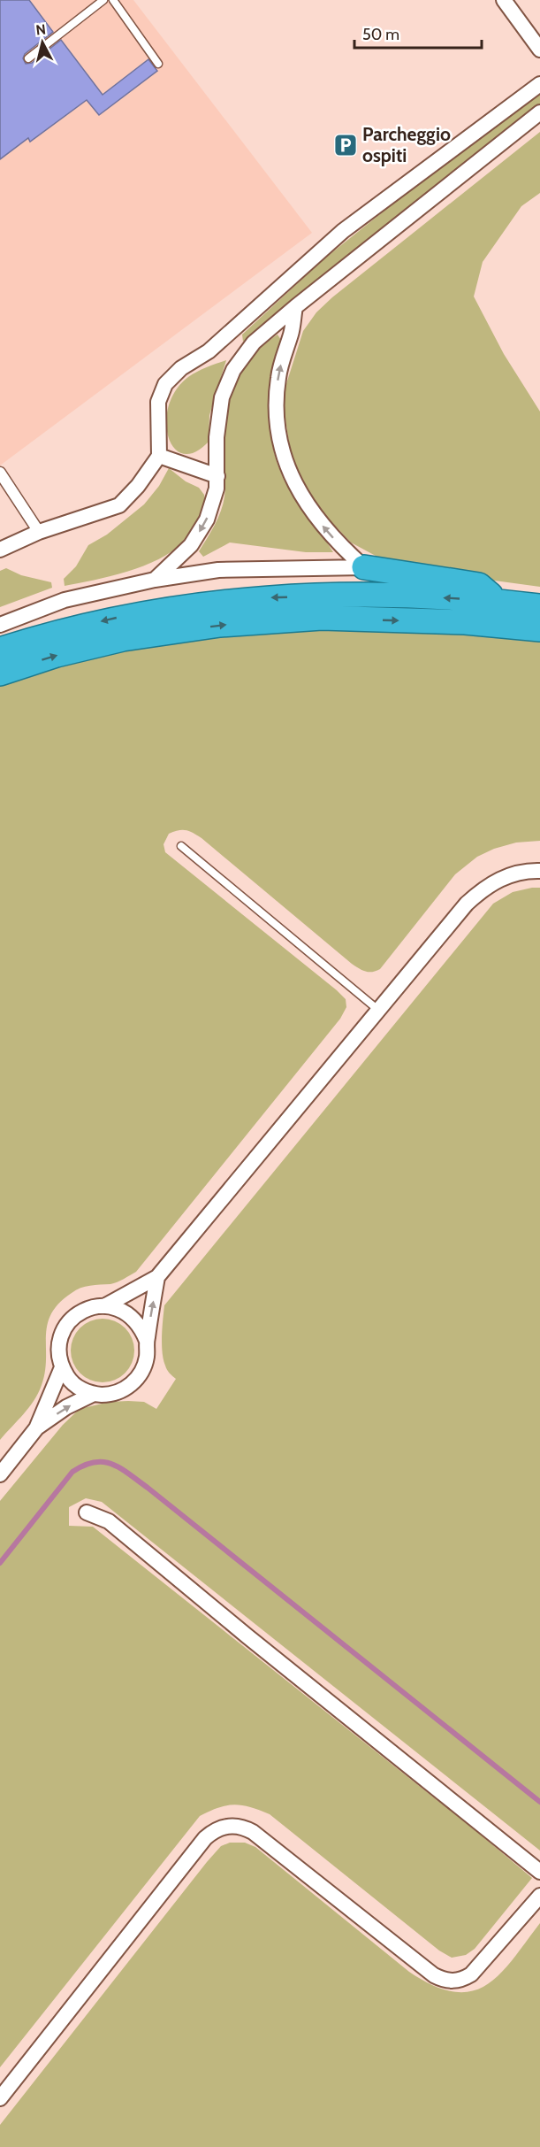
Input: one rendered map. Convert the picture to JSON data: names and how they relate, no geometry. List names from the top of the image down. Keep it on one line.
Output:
{"places":{"parking":["Parcheggio ospiti"]},"scale_bar":"50 m","north":"top"}
